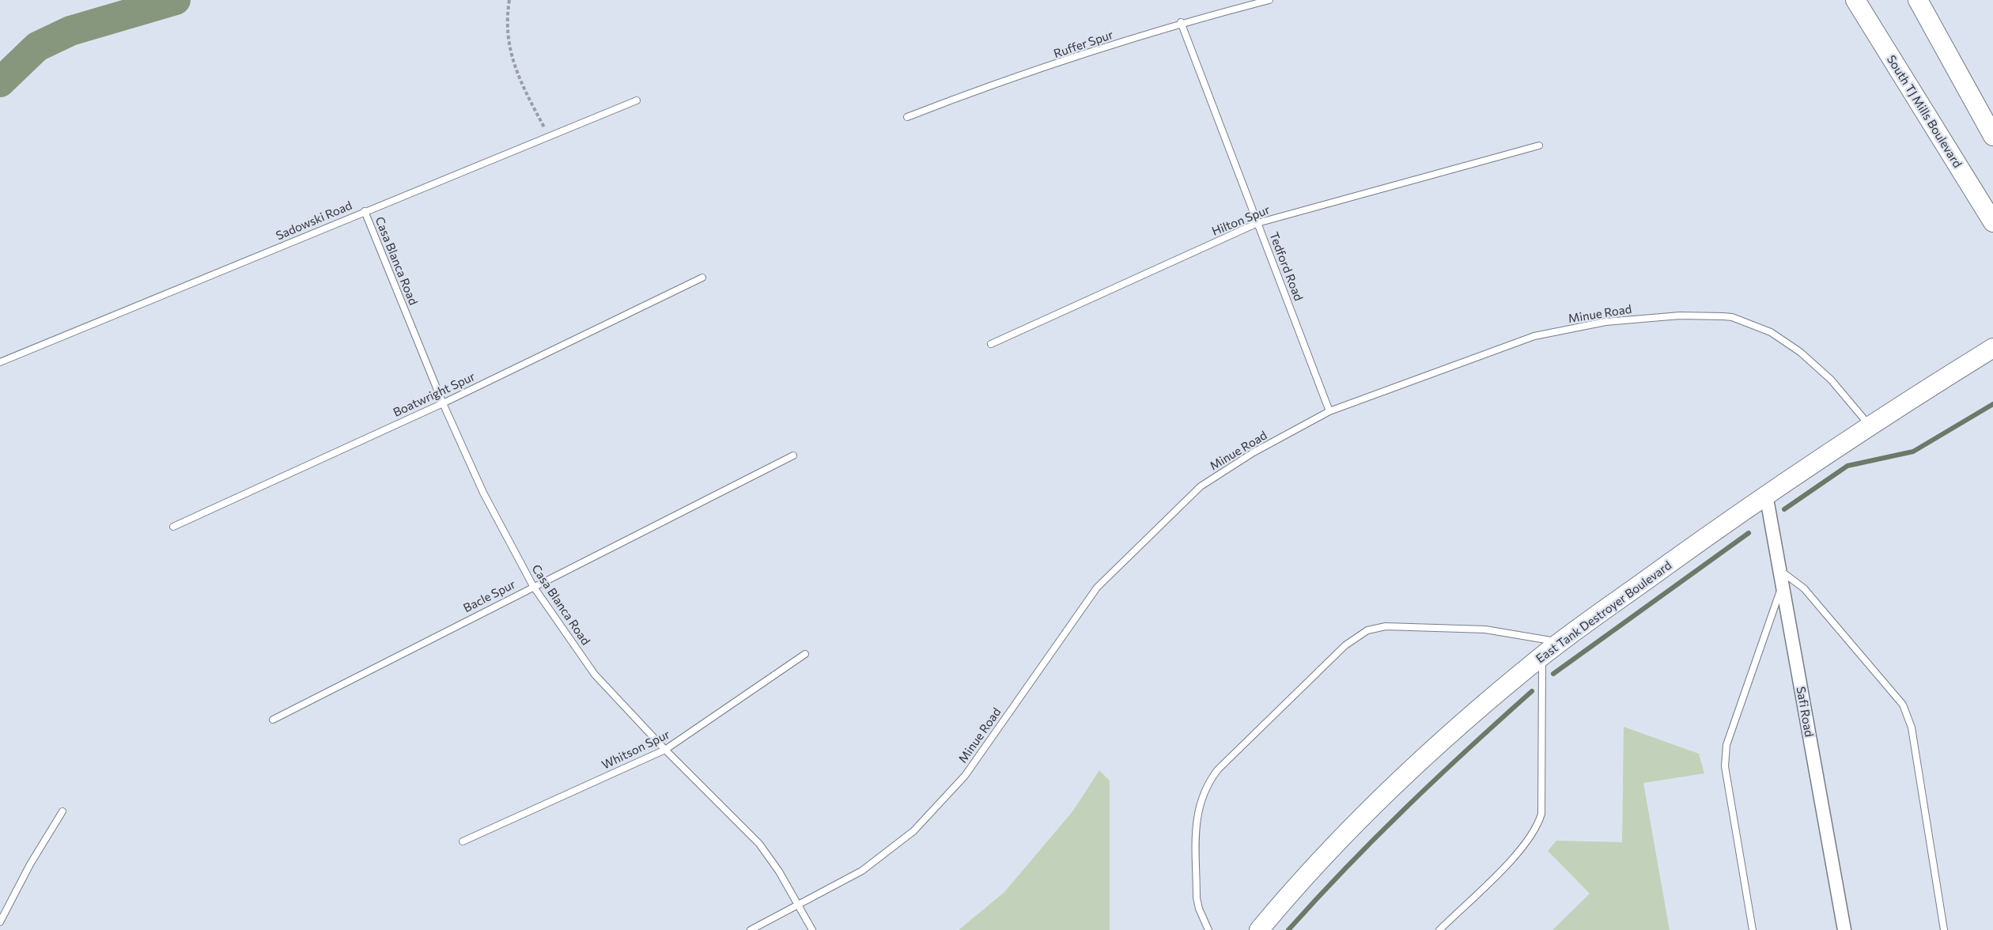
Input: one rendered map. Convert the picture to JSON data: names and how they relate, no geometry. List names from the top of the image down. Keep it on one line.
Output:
{"streets":{"street":["South TJ Mills Boulevard","East Tank Destroyer Boulevard","Safi Road"],"lane":["Ruffer Spur","Sadowski Road","Hilton Spur","Casa Blanca Road","Tedford Road","Minue Road","Boatwright Spur","Bacle Spur","Whitson Spur"]},"crossings":[["Ruffer Spur","Tedford Road"],["Sadowski Road","Casa Blanca Road"],["Hilton Spur","Tedford Road"],["Casa Blanca Road","Minue Road"],["Casa Blanca Road","Boatwright Spur"],["Casa Blanca Road","Bacle Spur"],["Casa Blanca Road","Whitson Spur"],["Tedford Road","Minue Road"],["Minue Road","East Tank Destroyer Boulevard"],["East Tank Destroyer Boulevard","Safi Road"]]}
